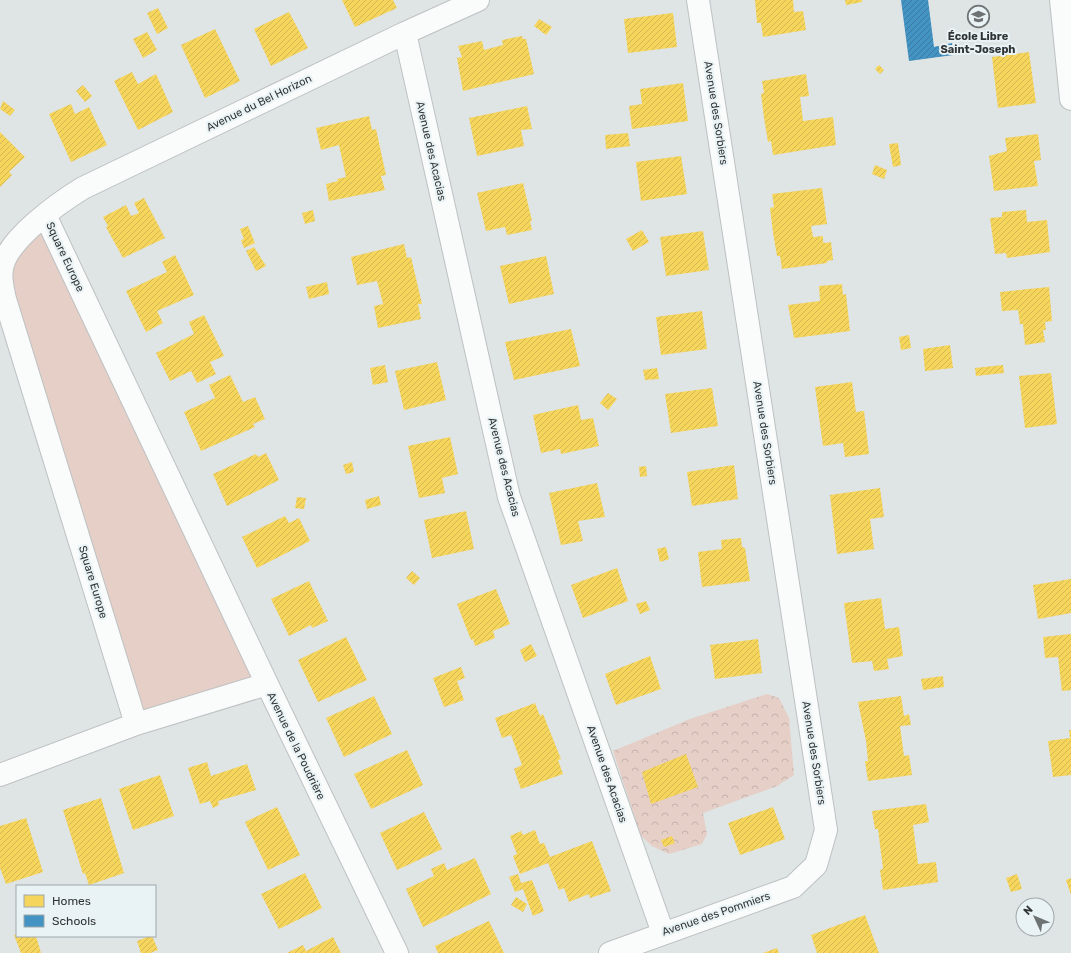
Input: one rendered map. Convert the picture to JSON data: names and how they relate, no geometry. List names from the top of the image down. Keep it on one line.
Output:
{"streets":{"street":["Avenue du Bel Horizon","Avenue des Sorbiers","Avenue des Acacias","Square Europe","Avenue de la Poudrière","Avenue des Pommiers"]},"crossings":[["Avenue du Bel Horizon","Avenue des Acacias"],["Avenue du Bel Horizon","Square Europe"],["Avenue des Sorbiers","Avenue des Pommiers"],["Avenue des Acacias","Avenue des Pommiers"],["Square Europe","Avenue de la Poudrière"]],"places":{"school or university":["École Libre Saint-Joseph"]},"legend":["Homes","Schools"],"north":"top left"}
